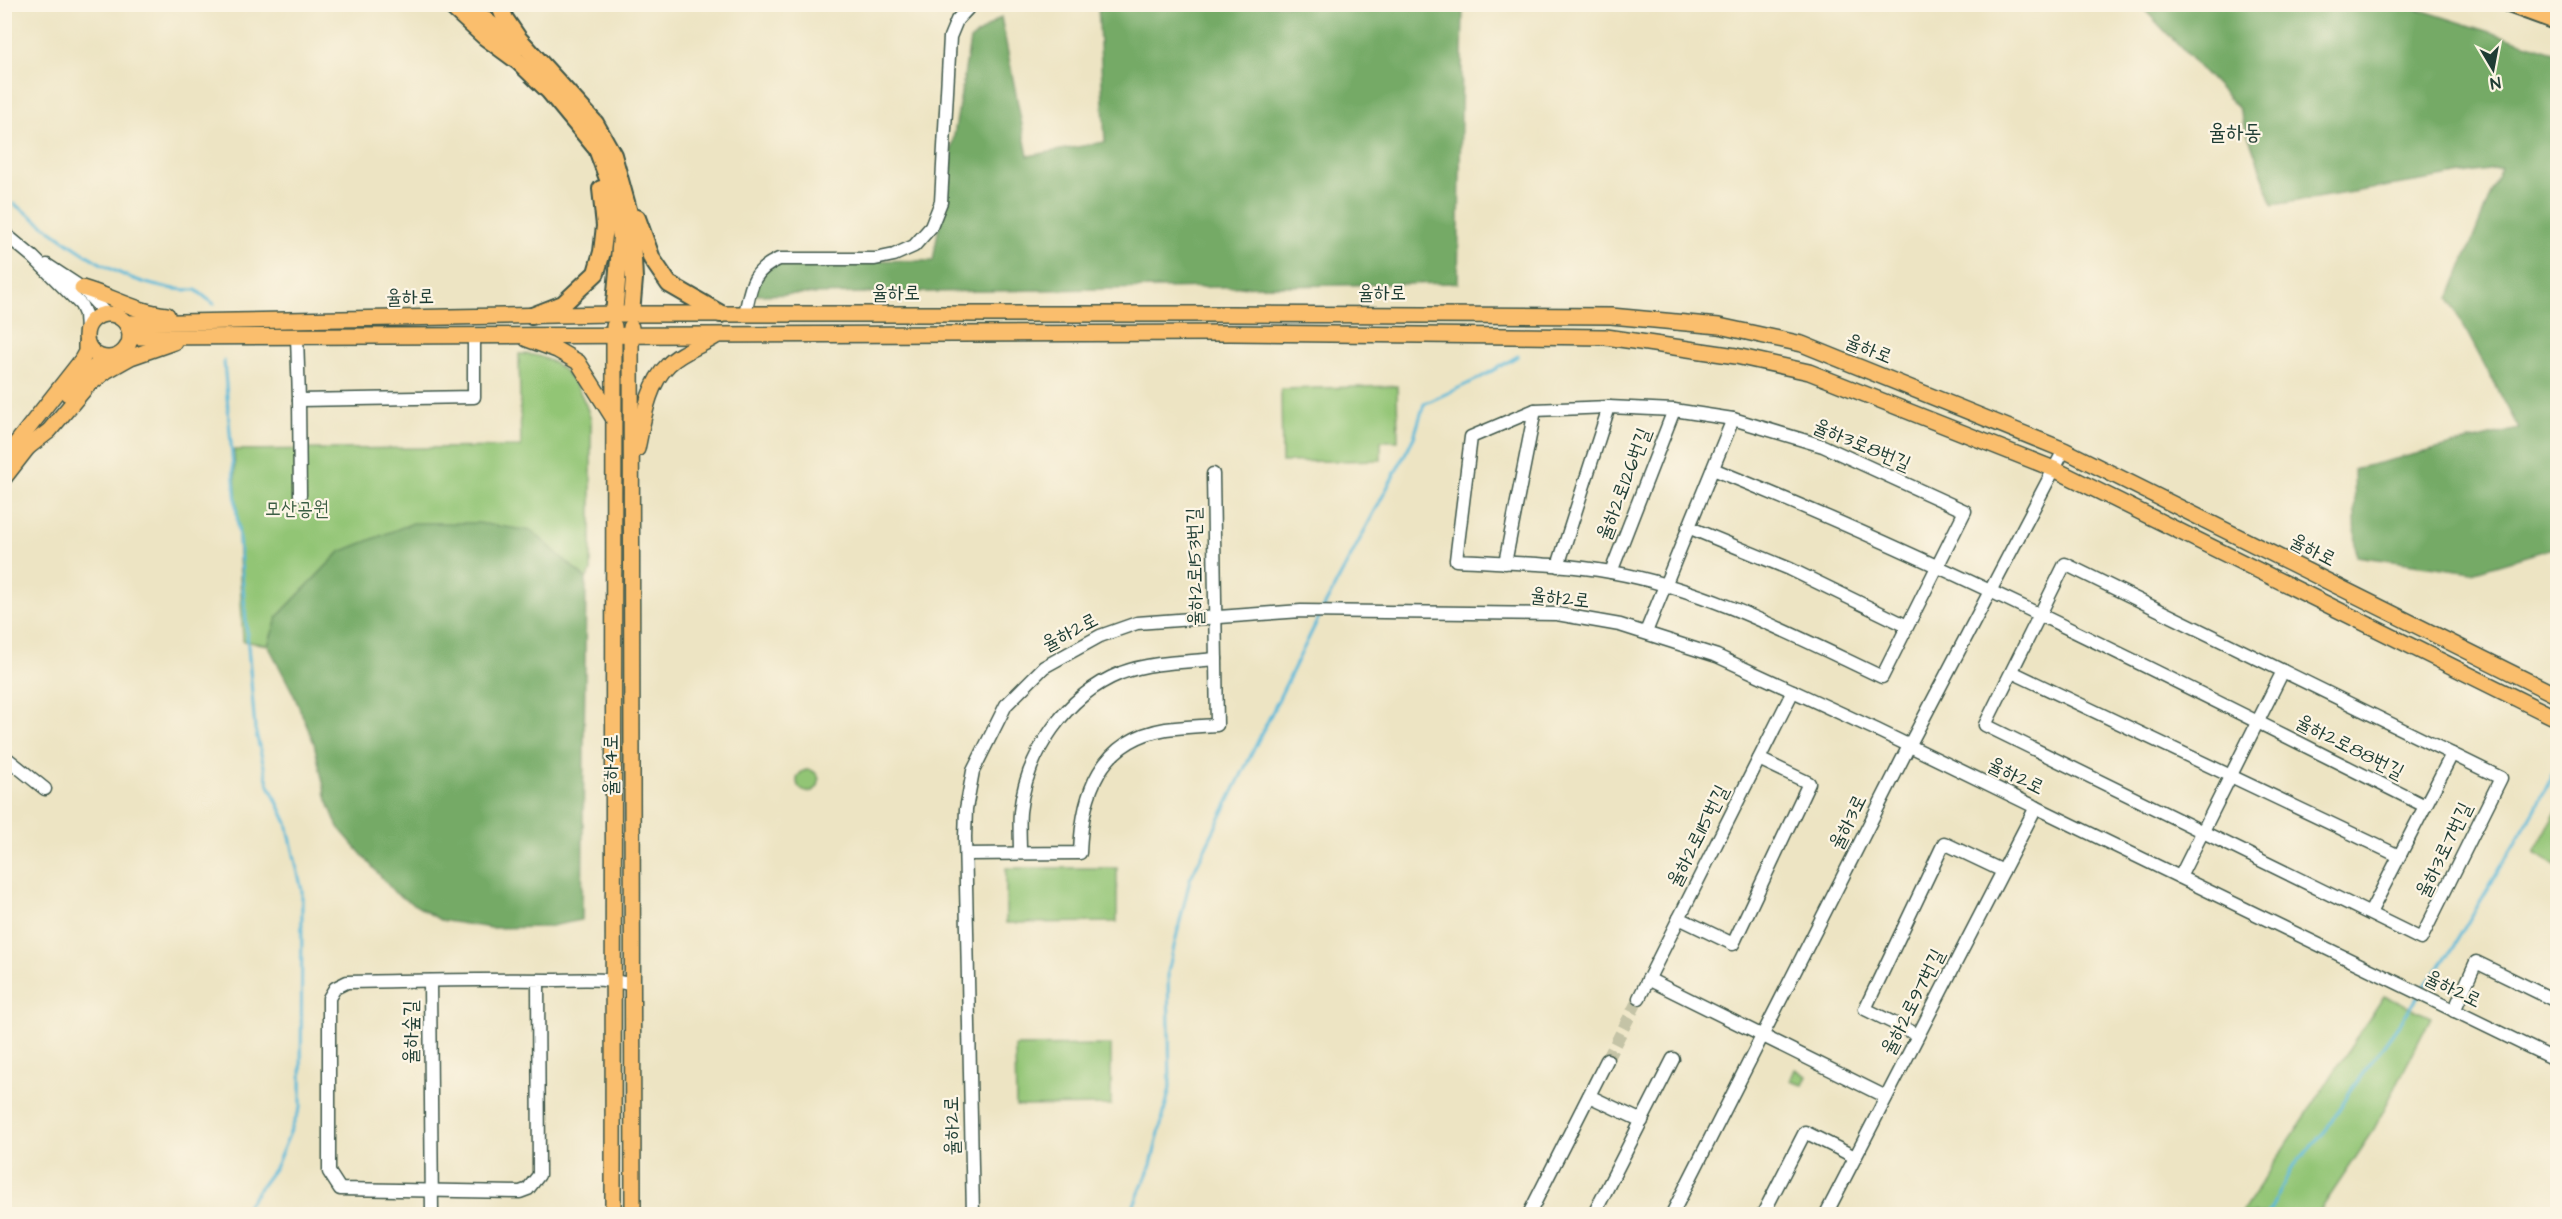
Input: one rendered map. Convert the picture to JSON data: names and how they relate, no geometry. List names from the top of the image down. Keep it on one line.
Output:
{"streets":{"main road":["율하로","율하4로"],"street":["율하3로8번길","율하2로126번길","율하2로153번길","율하2로","율하2로88번길","율하3로","율하2로115번길","율하3로7번길","율하2로97번길","율하숲길"]},"crossings":[["율하로","율하4로"],["율하로","율하3로"],["율하3로8번길","율하2로126번길"],["율하2로153번길","율하2로"],["율하2로","율하3로"],["율하2로","율하2로115번길"],["율하2로","율하2로97번길"],["율하4로","율하숲길"]],"districts":["율하동"],"parks":["모산공원"],"north":"bottom"}
